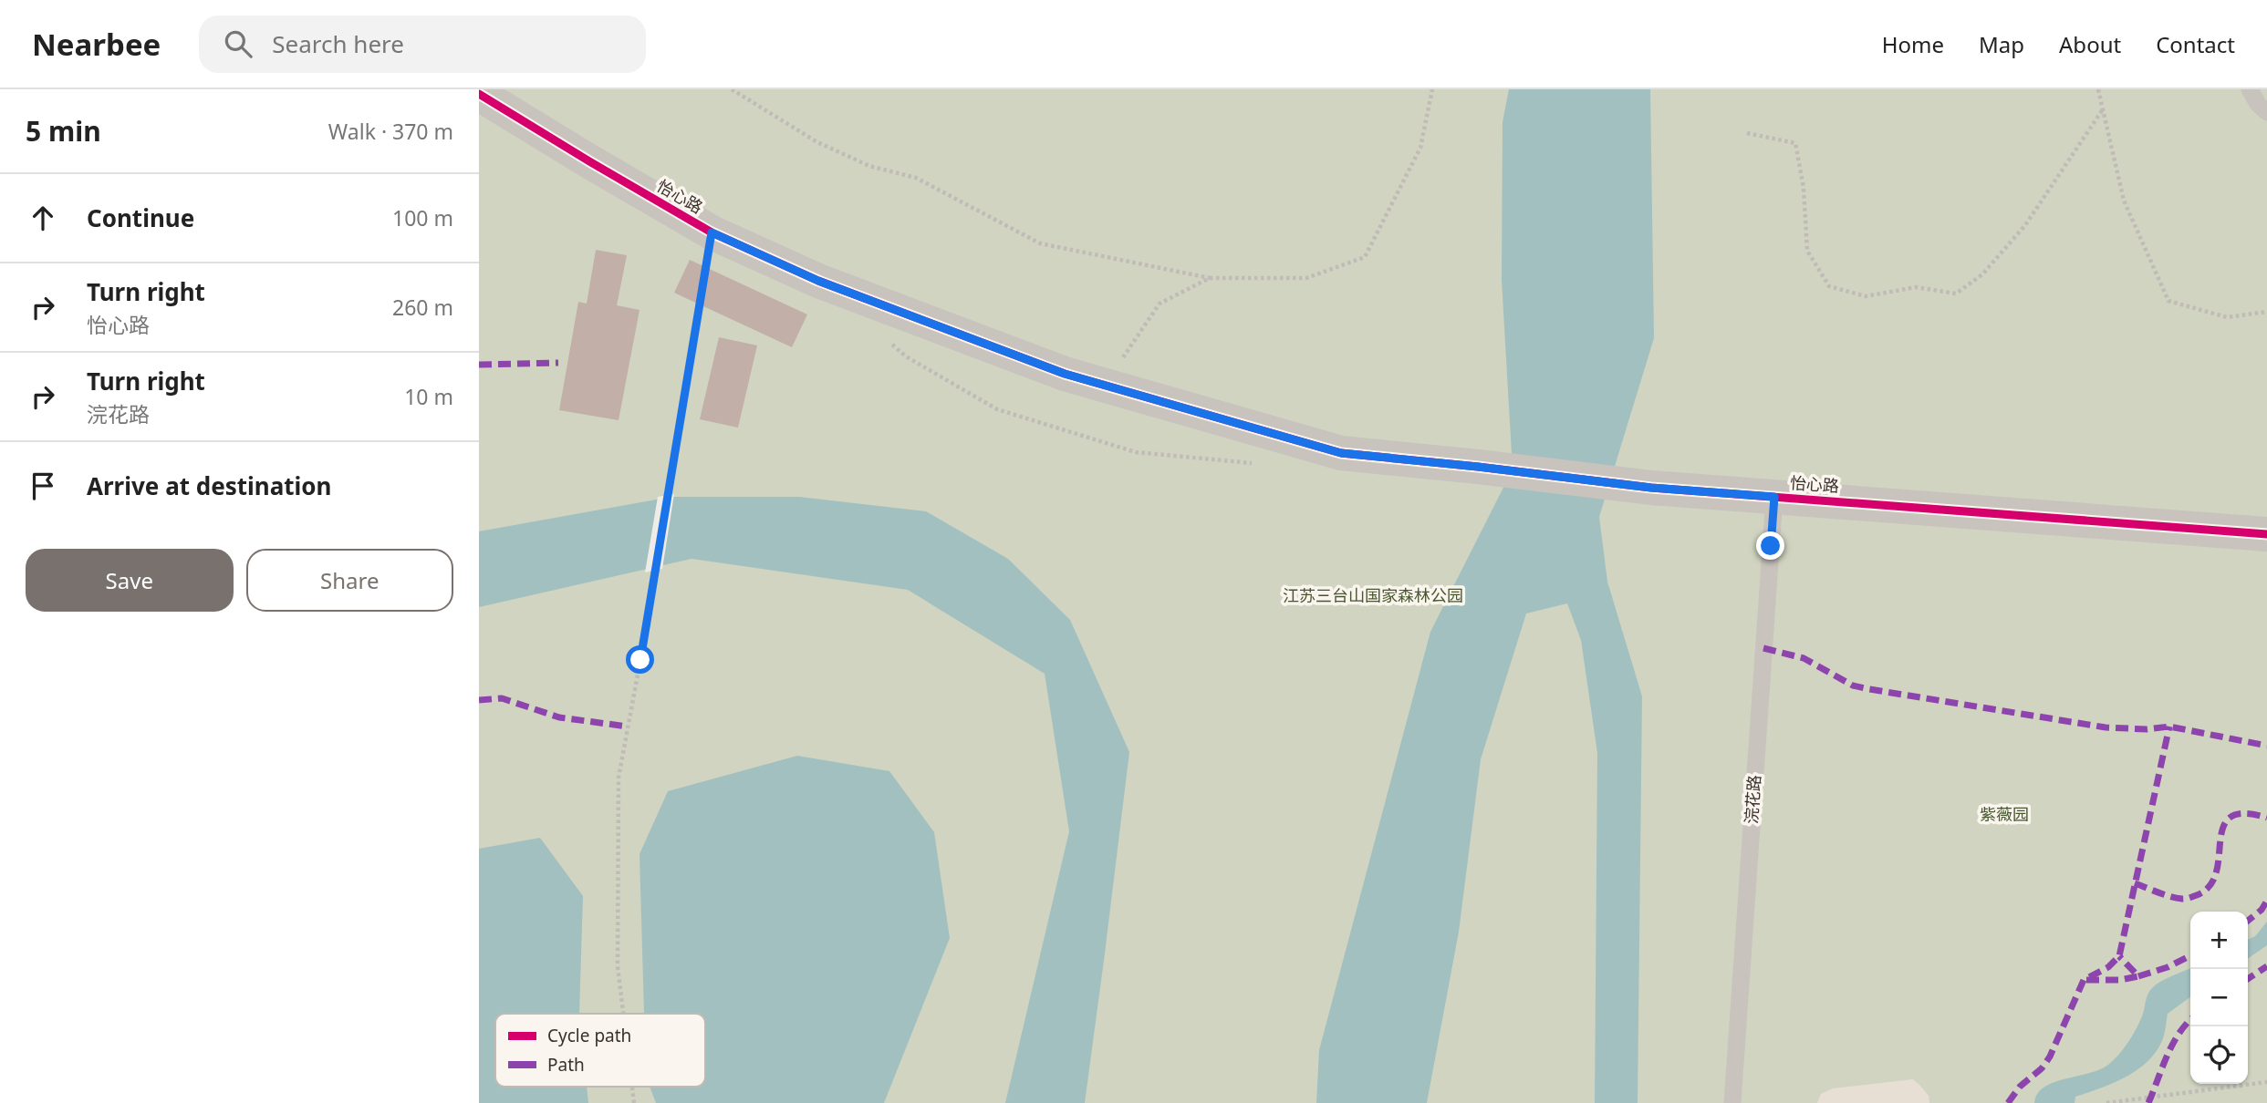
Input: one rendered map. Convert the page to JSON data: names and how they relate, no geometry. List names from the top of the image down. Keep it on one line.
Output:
{"streets":{"street":["怡心路"],"lane":["浣花路"]},"crossings":[["怡心路","浣花路"]],"parks":["江苏三台山国家森林公园","紫薇园"],"legend":["Cycle path","Path"],"page":{"header":"Nearbee","search":"Search here","nav":["Home","Map","About","Contact"],"heading":["5 min","Walk · 370 m"],"list":[["Continue","100 m"],["Turn right","怡心路","260 m"],["Turn right","浣花路","10 m"],"Arrive at destination"],"buttons":["Save","Share"],"map_buttons":["+","−"]}}
